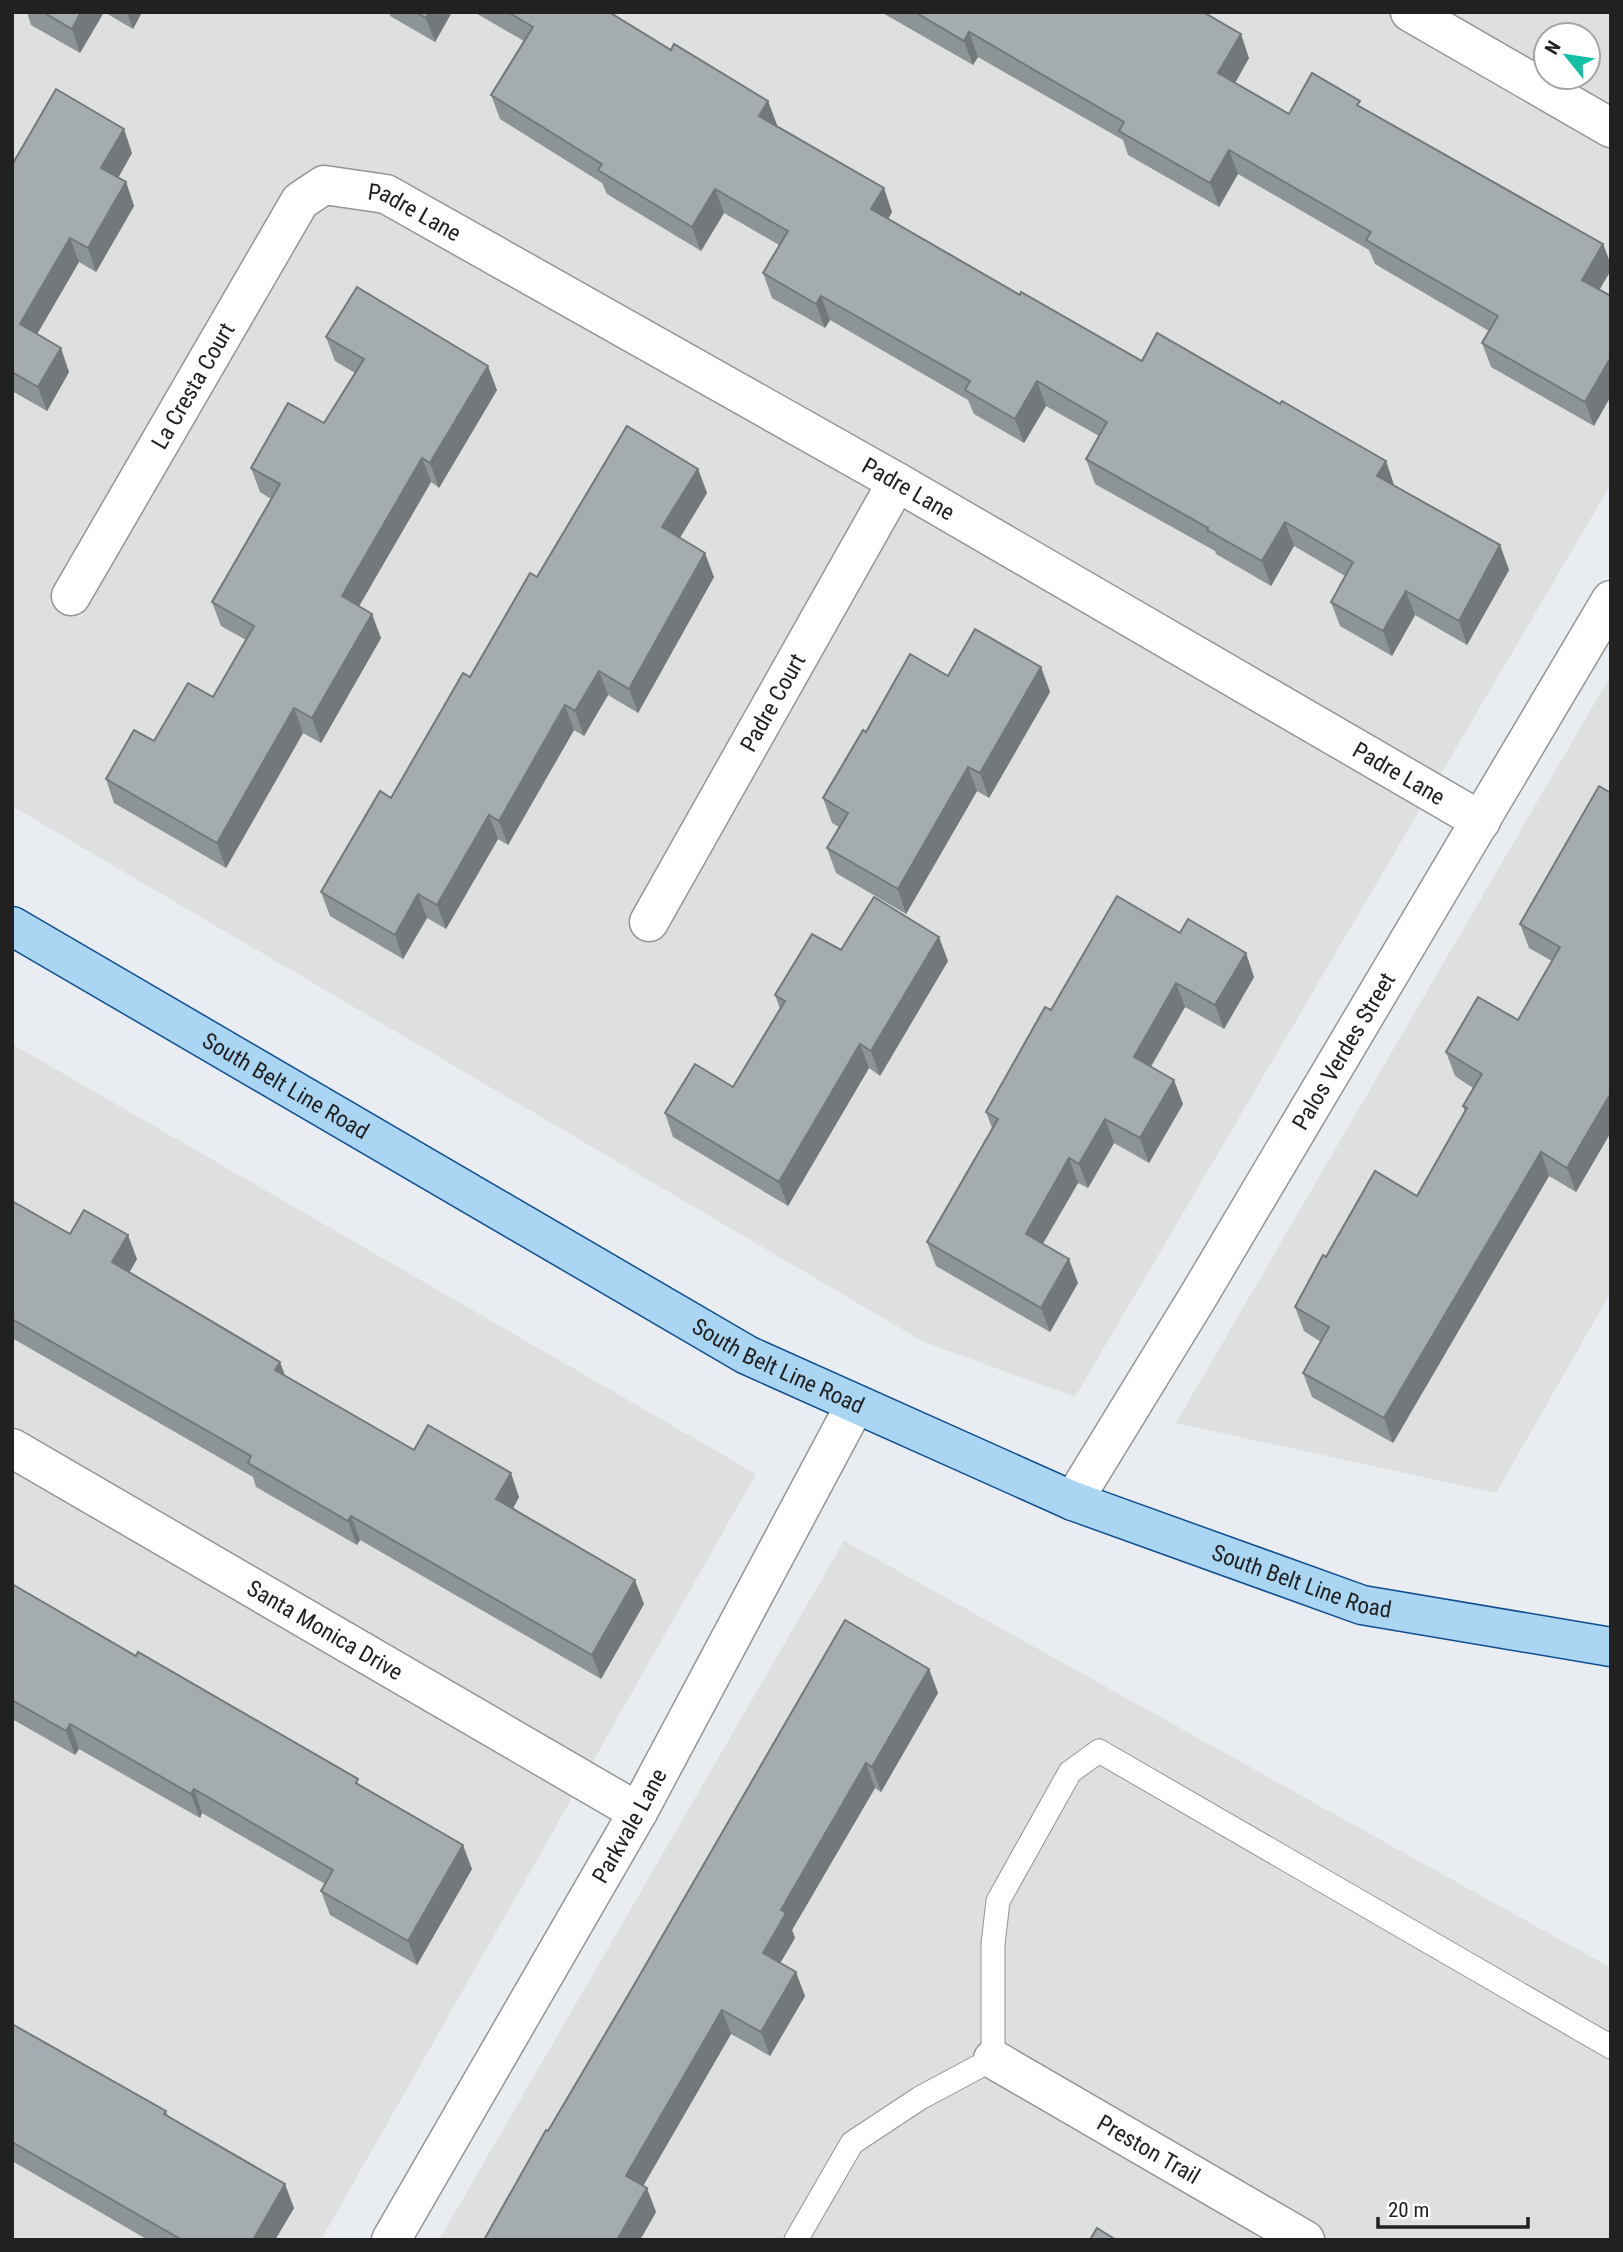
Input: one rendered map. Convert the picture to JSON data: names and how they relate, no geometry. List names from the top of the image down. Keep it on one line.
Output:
{"streets":{"main road":["South Belt Line Road"],"street":["Padre Lane","La Cresta Court","Padre Court","Palos Verdes Street","Santa Monica Drive","Parkvale Lane","Preston Trail"]},"crossings":[["Padre Lane","La Cresta Court"],["Padre Lane","Padre Court"],["Padre Lane","Palos Verdes Street"],["Palos Verdes Street","South Belt Line Road"],["South Belt Line Road","Parkvale Lane"],["Santa Monica Drive","Parkvale Lane"]],"scale_bar":"20 m","north":"top left"}
